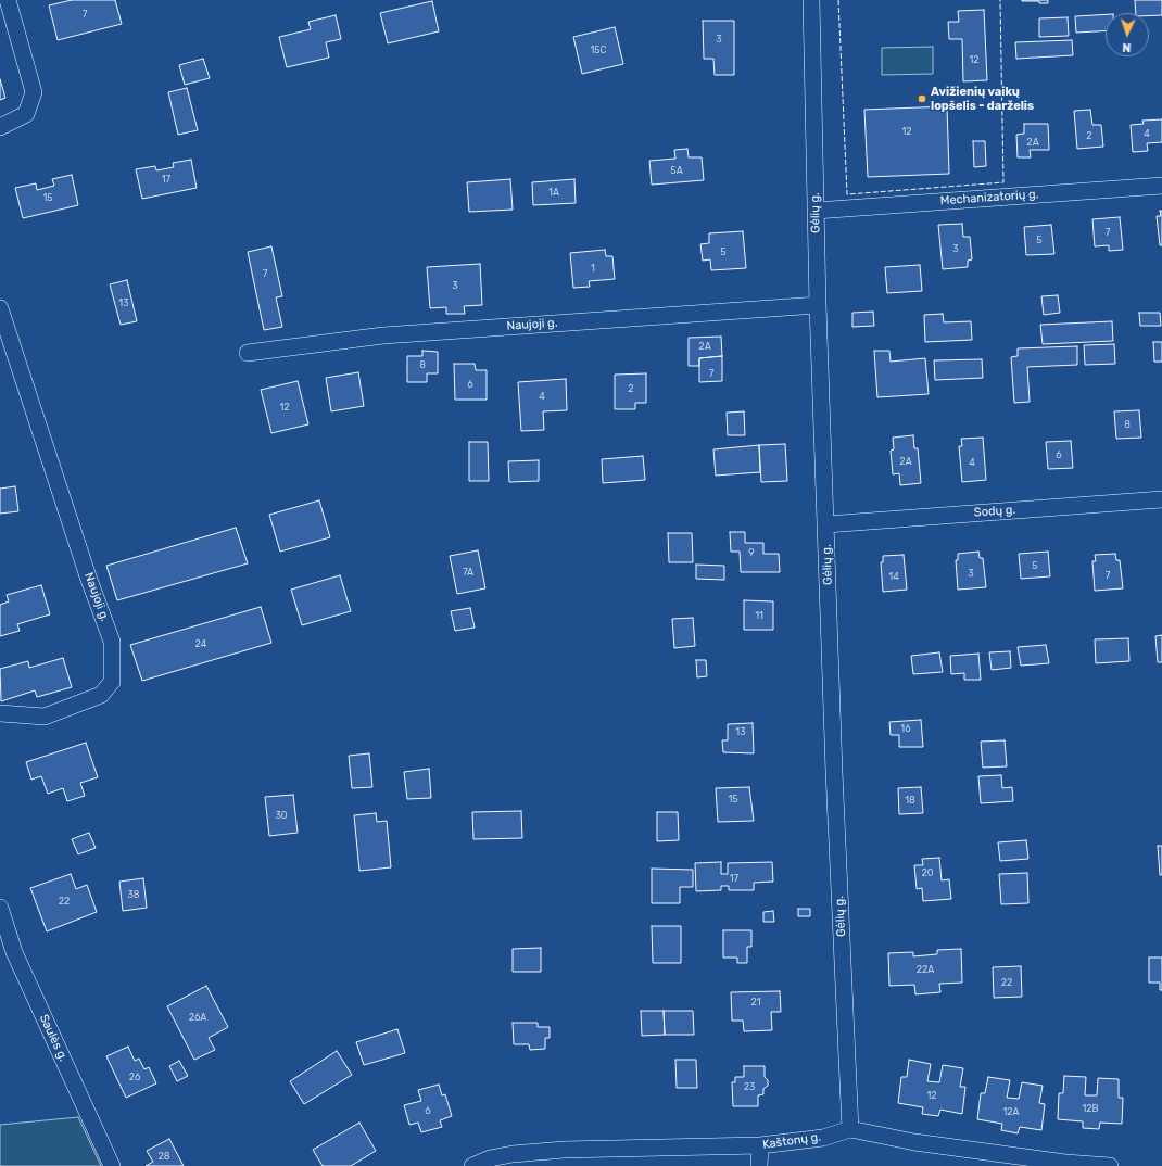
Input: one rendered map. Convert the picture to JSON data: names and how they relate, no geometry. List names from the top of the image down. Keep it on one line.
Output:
{"streets":{"street":["Mechanizatorių g.","Gėlių g.","Naujoji g.","Sodų g.","Saulės g.","Kaštonų g."]},"crossings":[["Mechanizatorių g.","Gėlių g."],["Gėlių g.","Naujoji g."],["Gėlių g.","Sodų g."],["Gėlių g.","Kaštonų g."]],"places":["Avižienių vaikų lopšelis - darželis"],"house_numbers":["7","3","15C","12","12","4","2","2A","5A","17","1A","15","7","5","3","5","1","7","3","13","2A","8","7","6","2","4","12","8","6","2A","4","9","5","7A","3","7","14","11","24","16","13","15","18","30","20","17","38","22","22A","22","21","26A","26","23","12","12B","6","12A","28"],"north":"bottom"}
